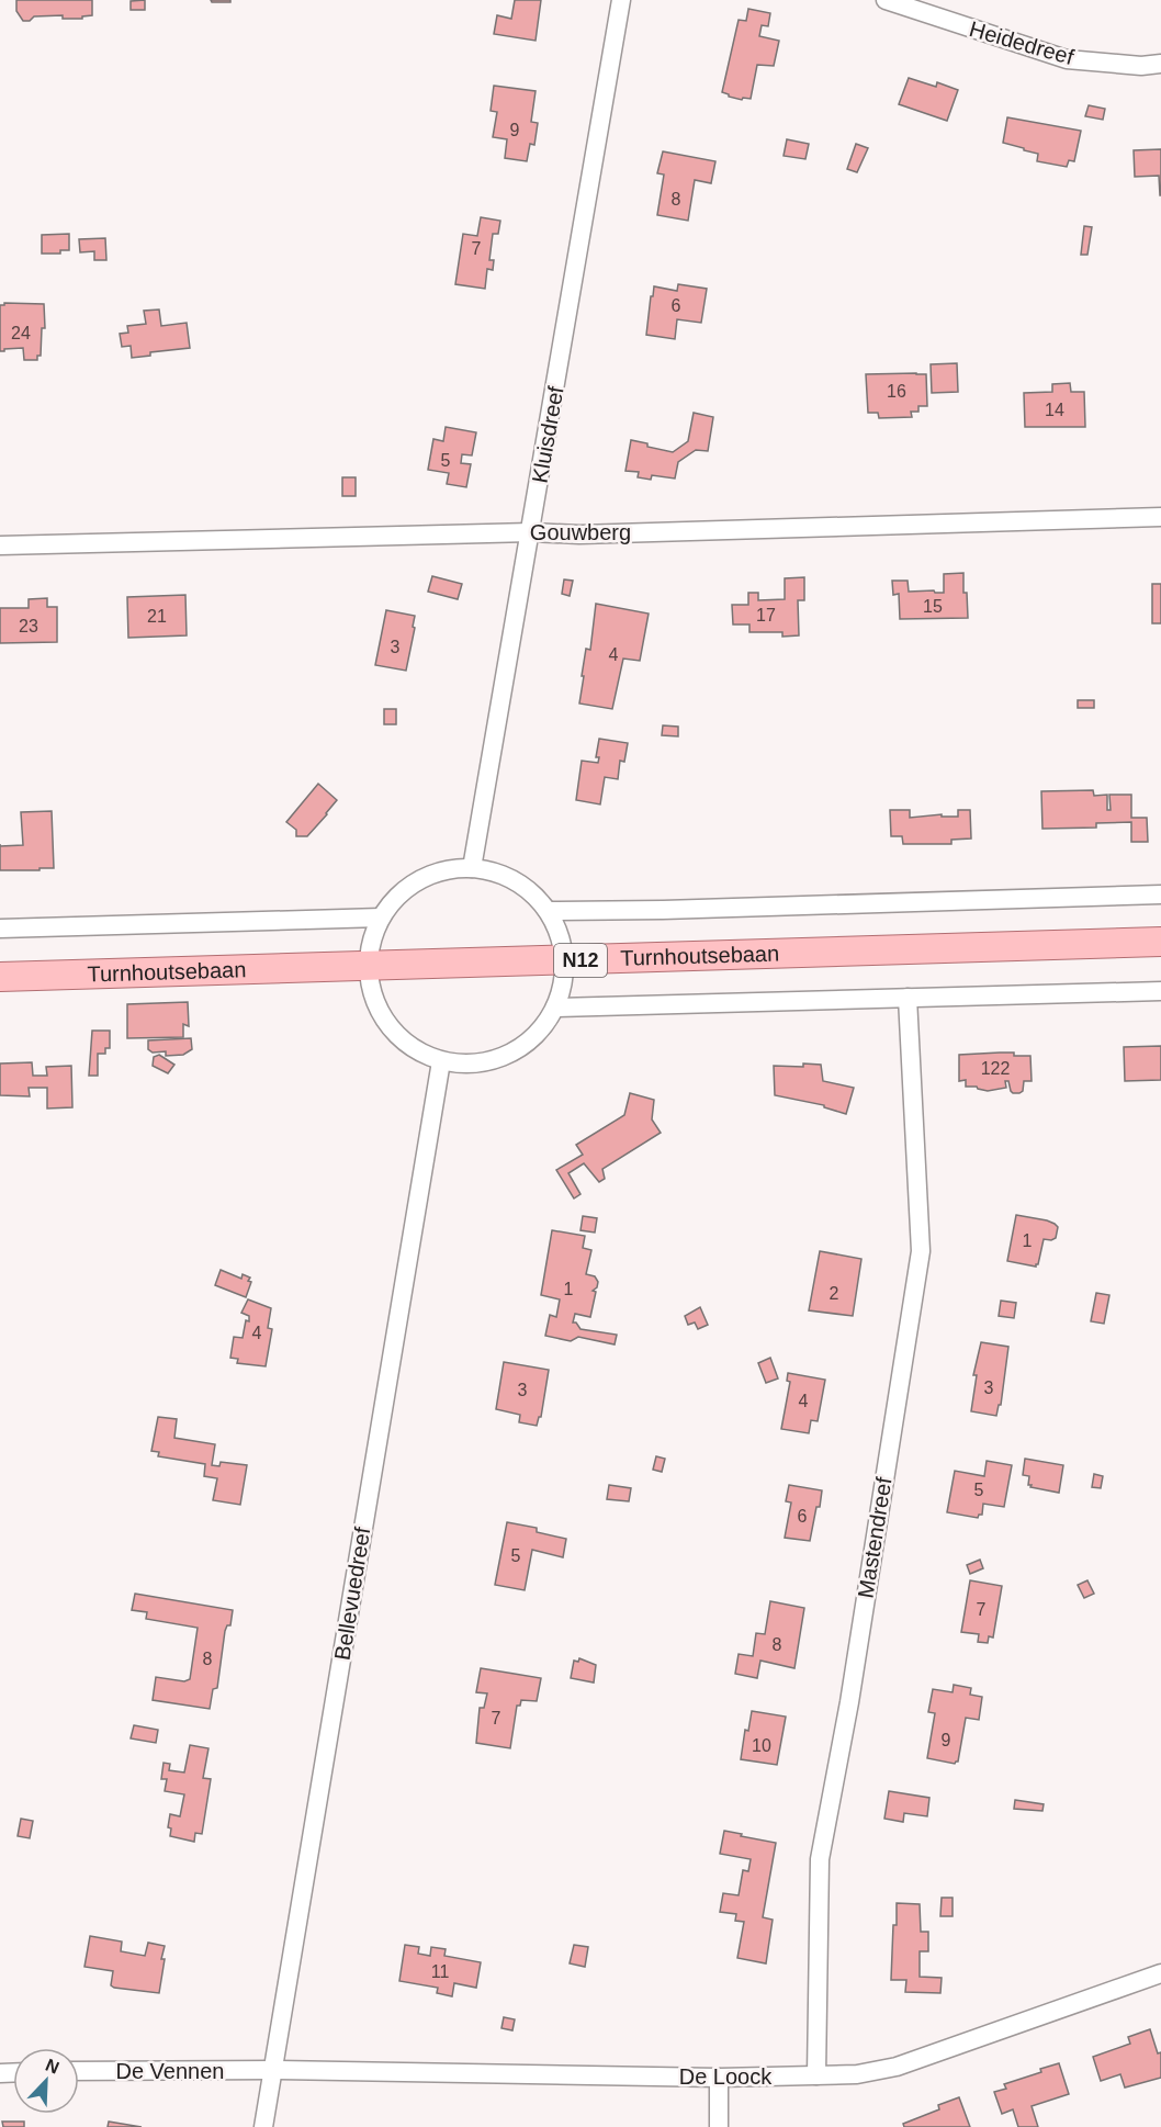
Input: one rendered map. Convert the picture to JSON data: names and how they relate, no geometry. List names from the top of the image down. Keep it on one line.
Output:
{"streets":{"main road":["Turnhoutsebaan","N12"],"street":["Heidedreef","Kluisdreef","Gouwberg","Mastendreef","Bellevuedreef","De Vennen","De Loock"]},"crossings":[["Kluisdreef","Gouwberg"],["Mastendreef","De Loock"],["Bellevuedreef","De Vennen"],["Bellevuedreef","De Loock"],["De Vennen","De Loock"]],"house_numbers":["9","8","7","6","24","16","14","5","15","17","21","23","3","4","122","1","1","2","4","3","3","4","5","6","5","7","8","8","7","9","10","11"],"north":"top right"}
